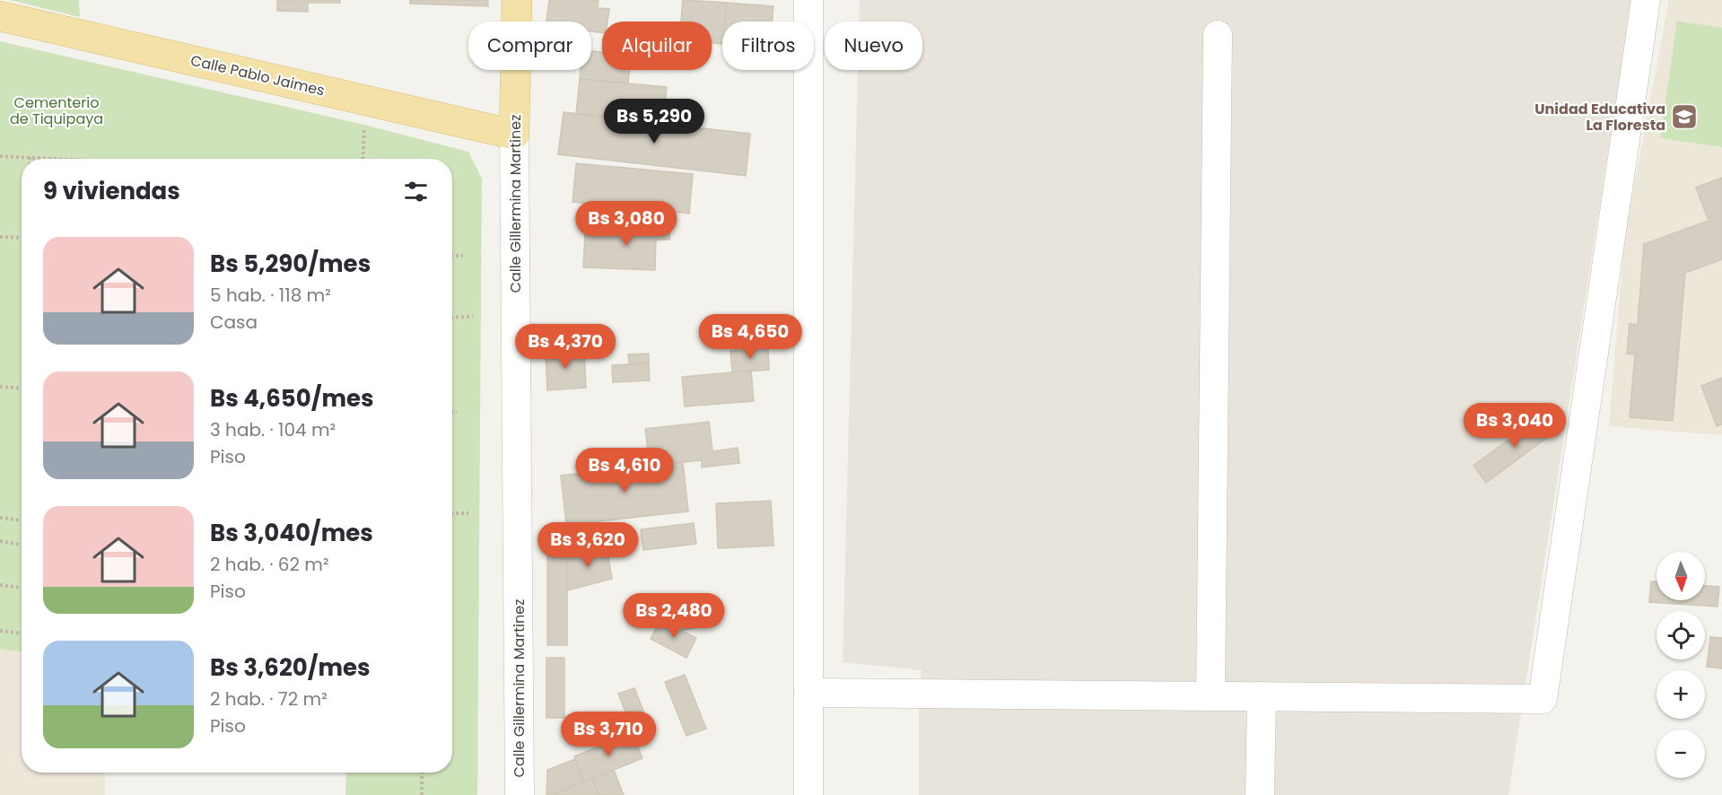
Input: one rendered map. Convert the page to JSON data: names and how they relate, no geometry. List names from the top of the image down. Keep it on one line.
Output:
{"streets":{"main road":["Calle Pablo Jaimes","Calle Gillermina Martinez"]},"crossings":[["Calle Pablo Jaimes","Calle Gillermina Martinez"]],"parks":["Cementerio de Tiquipaya"],"places":{"school or university":["Unidad Educativa La Floresta"]},"north":"bottom","page":{"chip":["Comprar","Alquilar","Filtros","Nuevo"],"price":["Bs 5,290","Bs 3,080","Bs 4,650","Bs 4,370","Bs 3,040","Bs 4,610","Bs 3,620","Bs 2,480","Bs 3,710"],"heading":"9 viviendas","list":[{"name":"Bs 5,290/mes","note":"5 hab. · 118 m² · Casa"},{"name":"Bs 4,650/mes","note":"3 hab. · 104 m² · Piso"},{"name":"Bs 3,040/mes","note":"2 hab. · 62 m² · Piso"},{"name":"Bs 3,620/mes","note":"2 hab. · 72 m² · Piso"}],"map_buttons":["+","−"]}}
